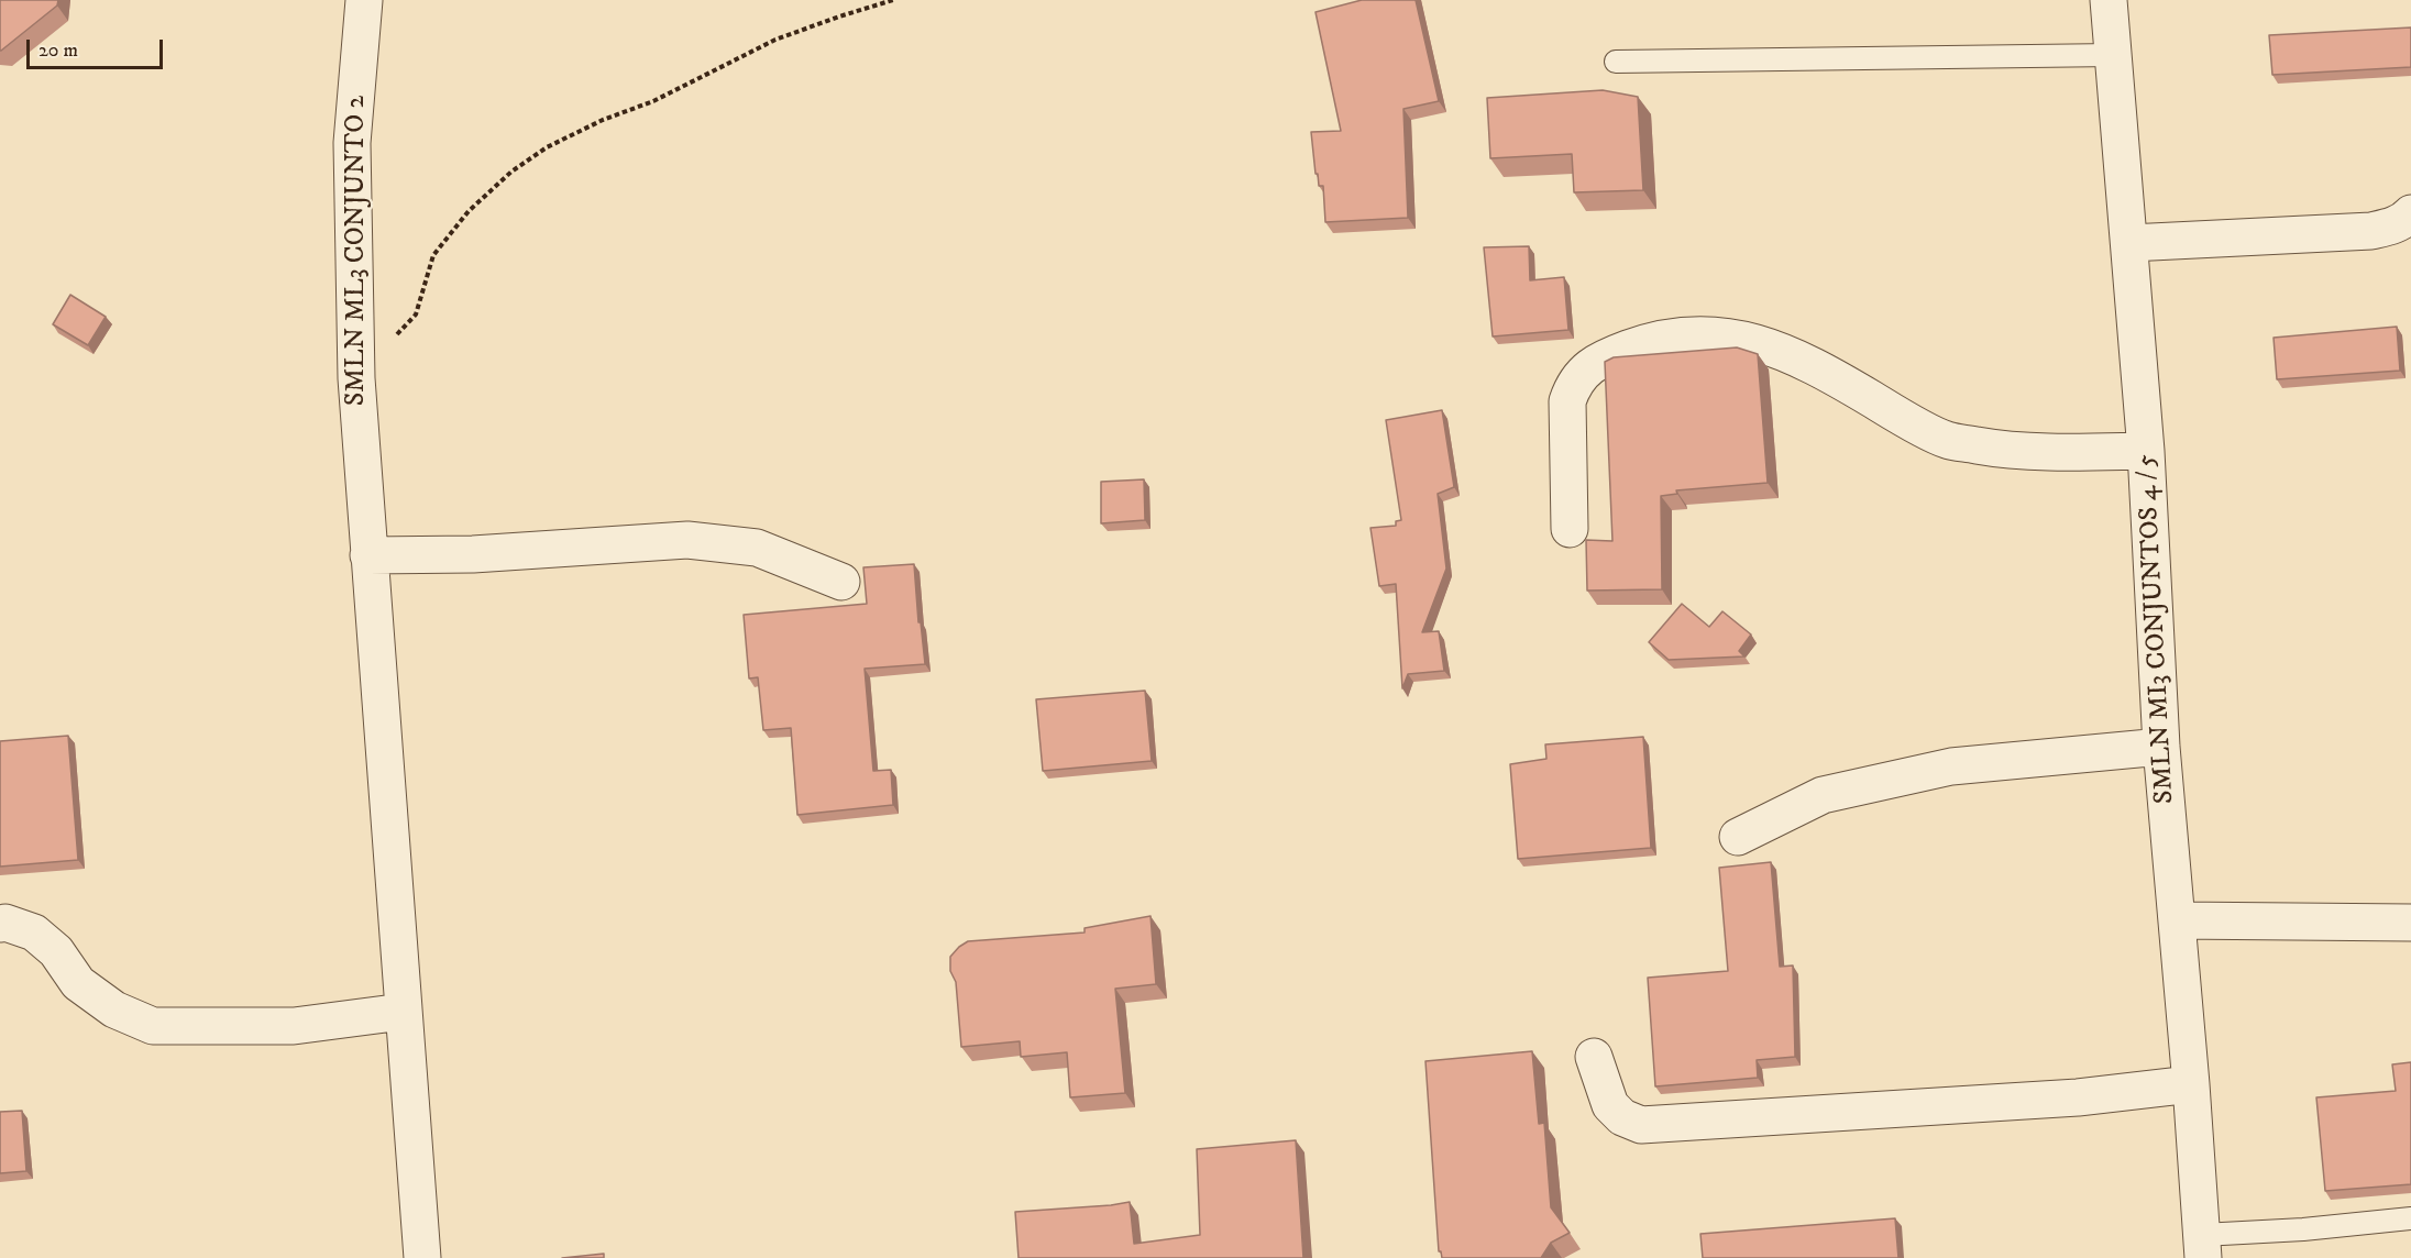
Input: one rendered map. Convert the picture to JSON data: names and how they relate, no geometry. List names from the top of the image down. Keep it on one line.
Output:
{"streets":{"street":["SMLN ML3 CONJUNTO 2","SMLN MI3 CONJUNTOS 4 / 5"]},"scale_bar":"20 m"}
